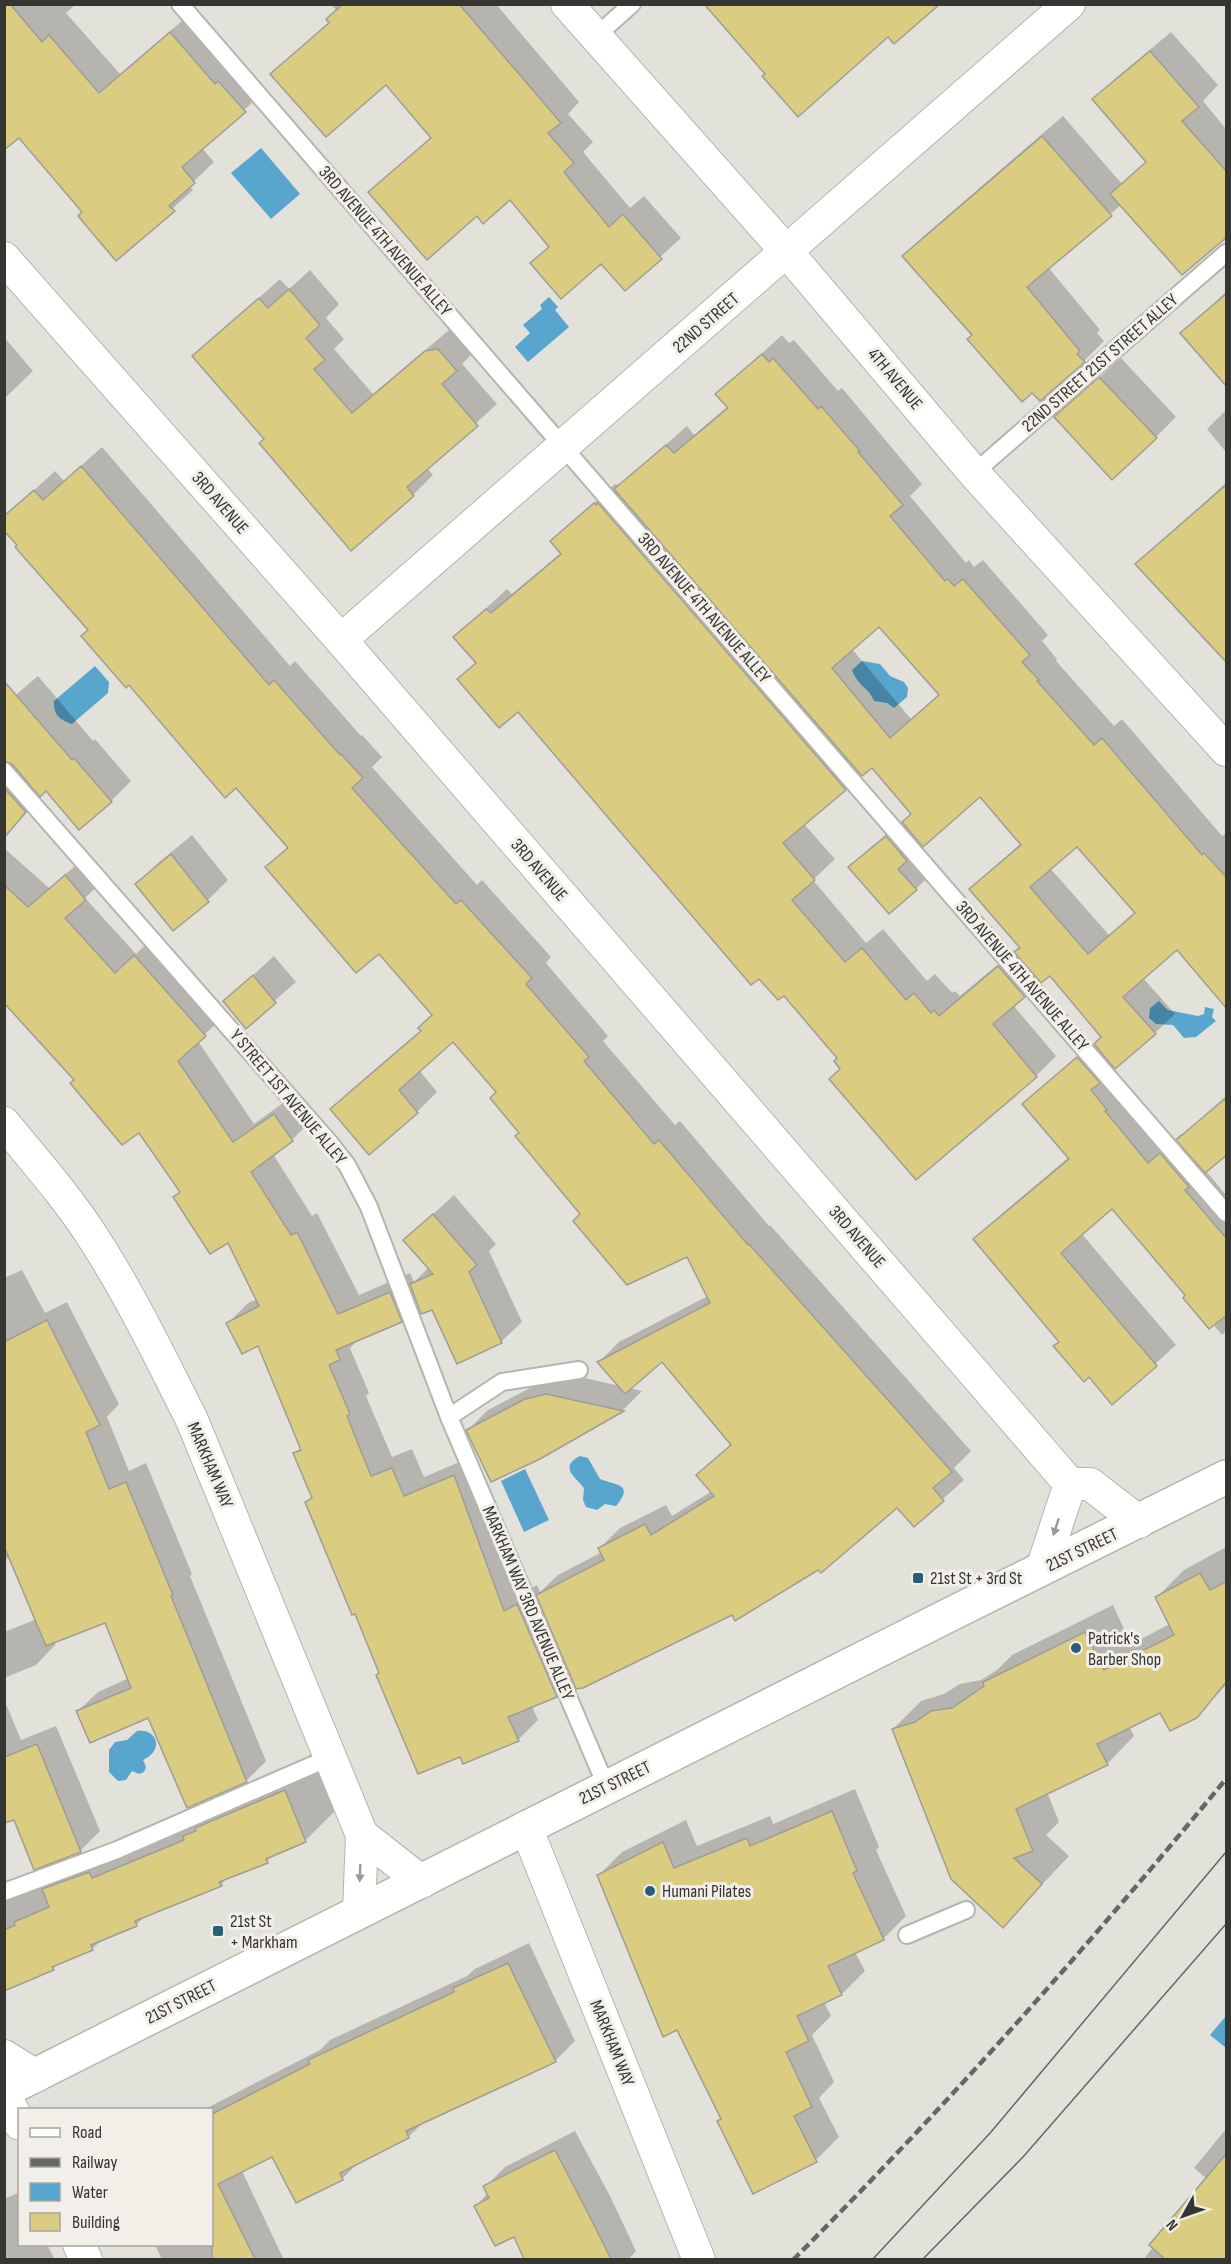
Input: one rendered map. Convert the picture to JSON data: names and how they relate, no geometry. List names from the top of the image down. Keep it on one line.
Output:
{"streets":{"main road":["21ST STREET"],"street":["22ND STREET","4TH AVENUE","3RD AVENUE","MARKHAM WAY"],"lane":["3RD AVENUE 4TH AVENUE ALLEY","22ND STREET 21ST STREET ALLEY","Y STREET 1ST AVENUE ALLEY","MARKHAM WAY 3RD AVENUE ALLEY"]},"crossings":[["3RD AVENUE 4TH AVENUE ALLEY","22ND STREET"],["22ND STREET","4TH AVENUE"],["22ND STREET","3RD AVENUE"],["22ND STREET 21ST STREET ALLEY","4TH AVENUE"],["Y STREET 1ST AVENUE ALLEY","MARKHAM WAY 3RD AVENUE ALLEY"],["MARKHAM WAY","21ST STREET"],["21ST STREET","MARKHAM WAY 3RD AVENUE ALLEY"]],"places":{"transit":["21st St + 3rd St","21st St + Markham"],"other":["Patrick's Barber Shop","Humani Pilates"]},"legend":["Road","Railway","Water","Building"],"north":"bottom left"}
